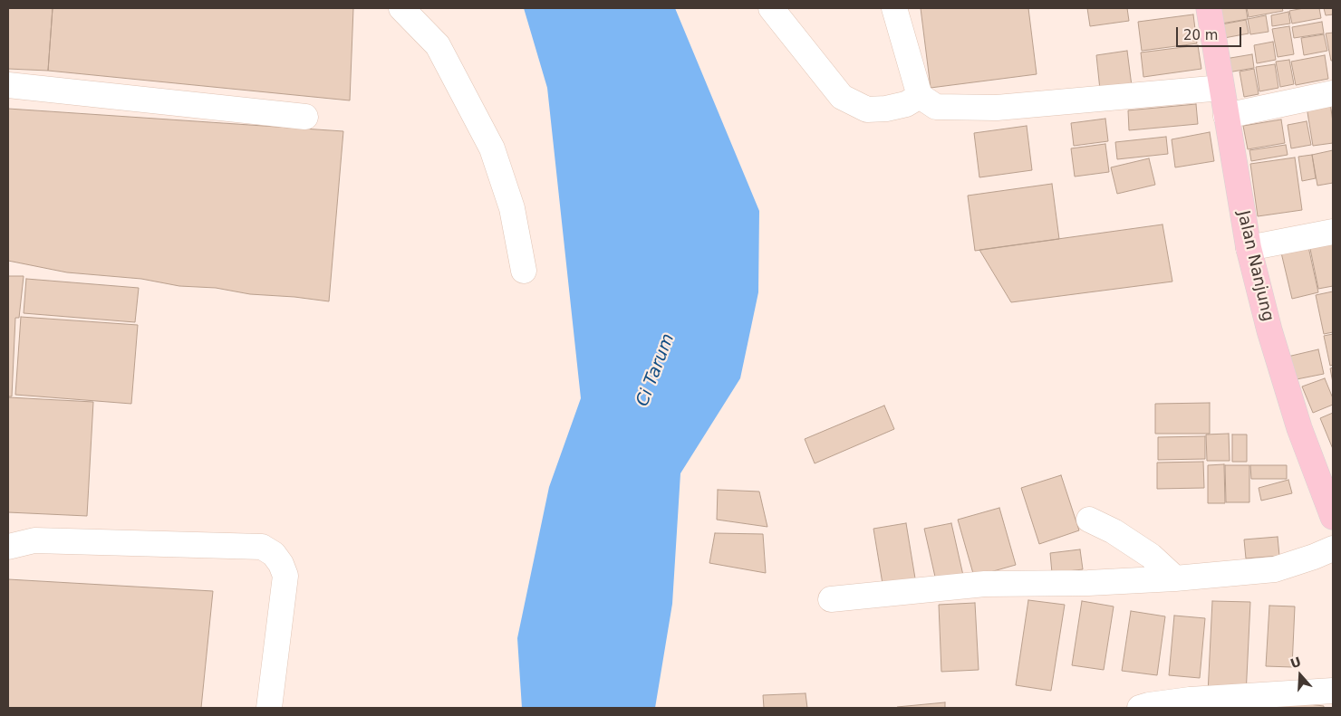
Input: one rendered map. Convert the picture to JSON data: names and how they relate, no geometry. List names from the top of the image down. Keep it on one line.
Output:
{"streets":{"main road":["Jalan Nanjung"]},"water":["Ci Tarum"],"scale_bar":"20 m","north":"top"}
